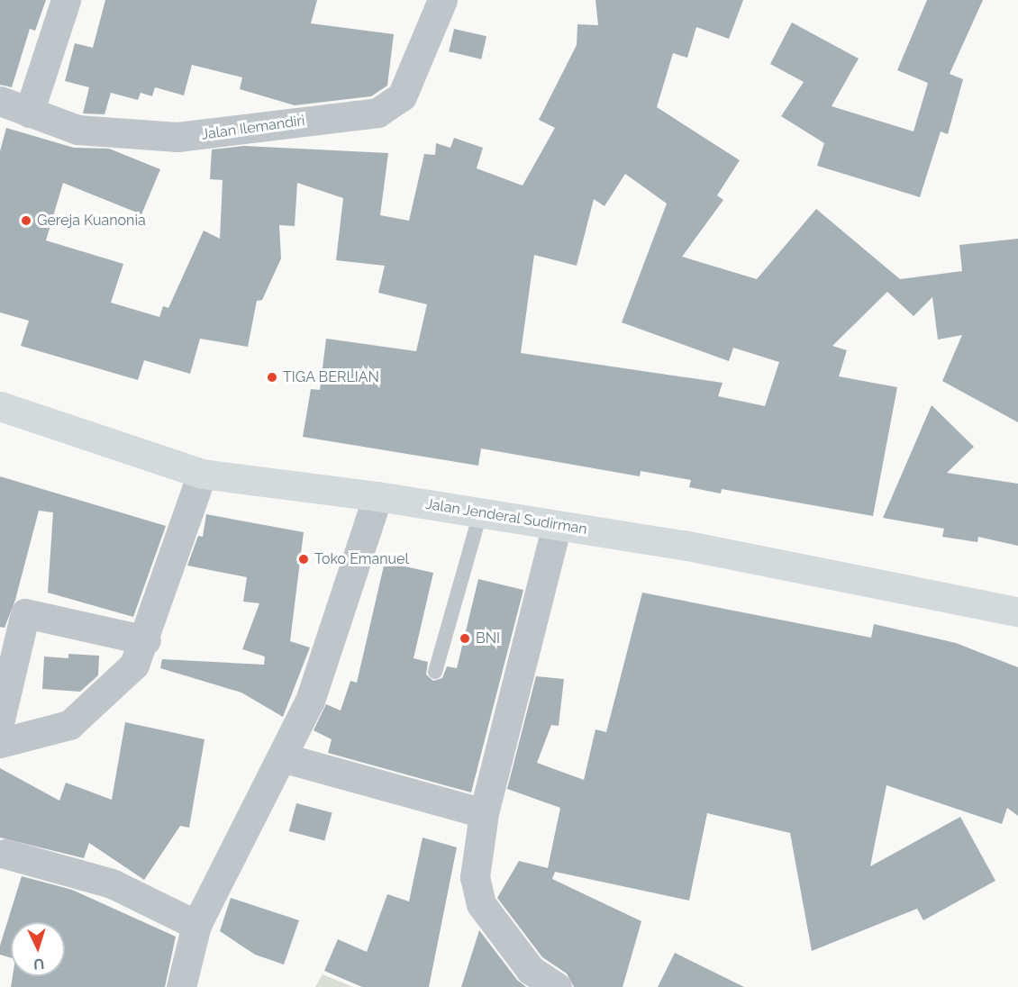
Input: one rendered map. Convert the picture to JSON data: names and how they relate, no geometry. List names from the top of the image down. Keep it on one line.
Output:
{"streets":{"main road":["Jalan Jenderal Sudirman"],"street":["Jalan Ilemandiri"]},"places":["Gereja Kuanonia","TIGA BERLIAN","Toko Emanuel","BNI"],"north":"bottom"}
